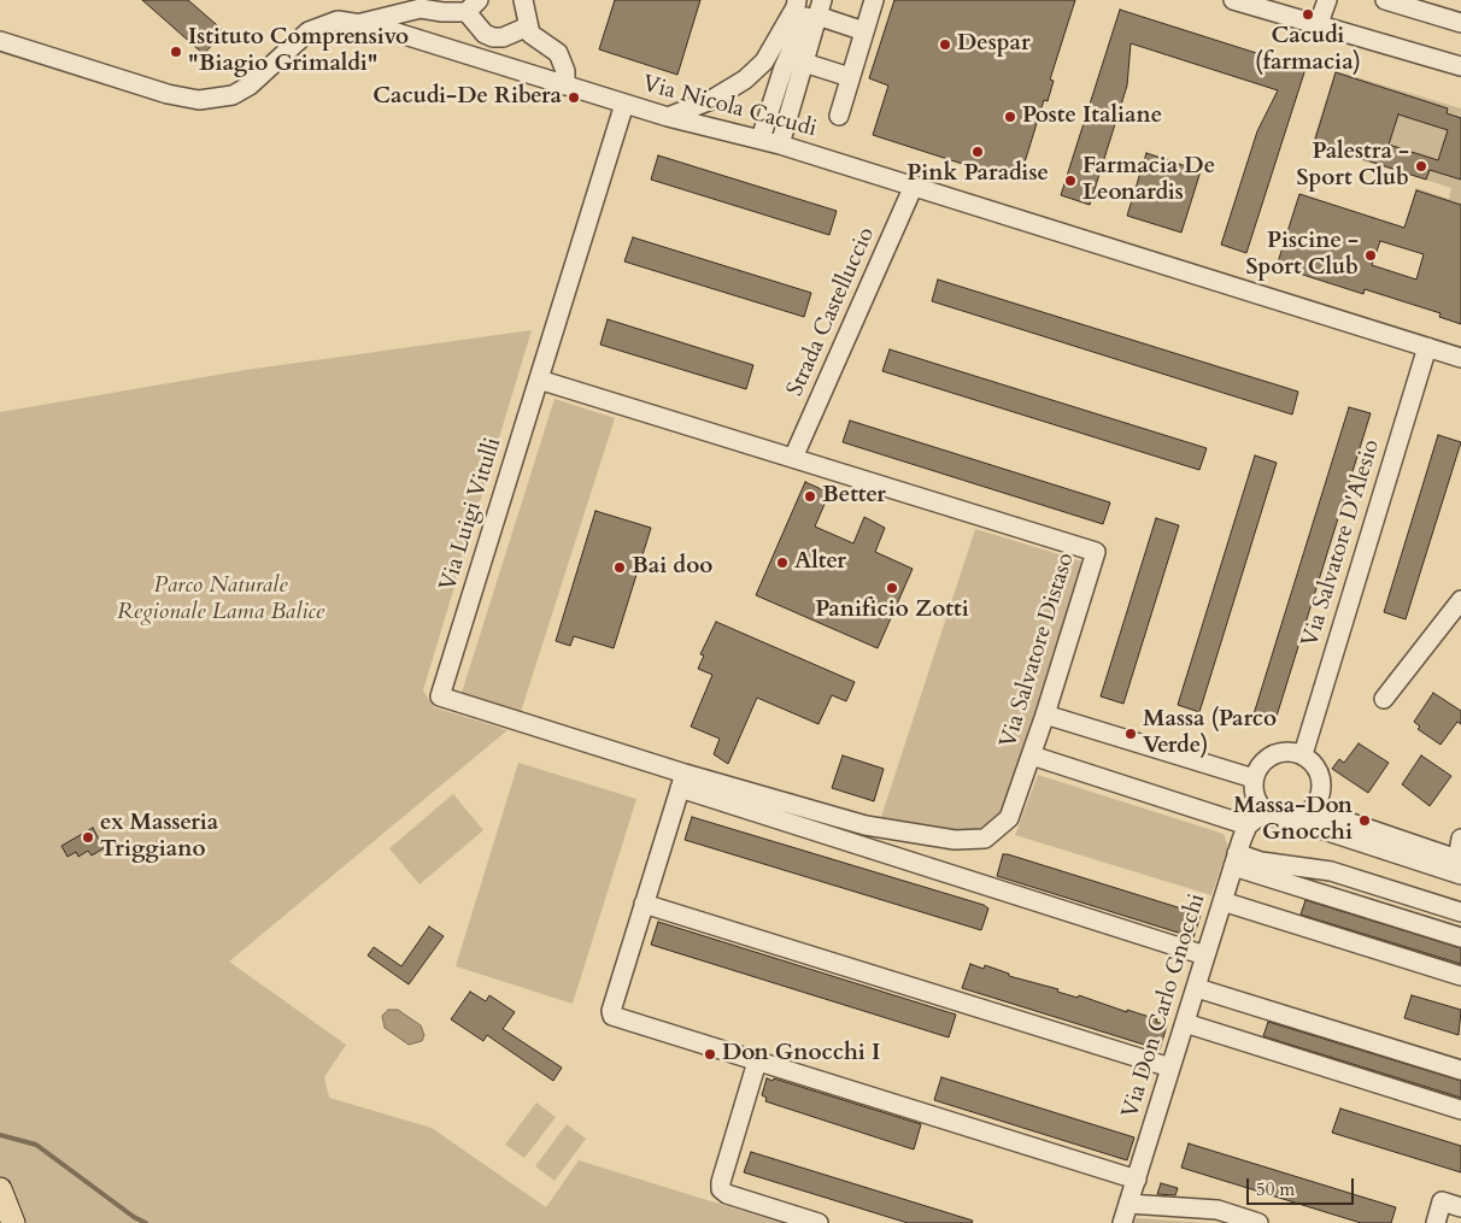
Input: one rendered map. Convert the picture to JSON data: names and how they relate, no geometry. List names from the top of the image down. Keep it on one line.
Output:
{"streets":{"street":["Via Nicola Cacudi","Strada Castelluccio","Via Luigi Vitulli","Via Salvatore D'Alesio","Via Salvatore Distaso","Via Don Carlo Gnocchi"]},"crossings":[["Via Nicola Cacudi","Strada Castelluccio"],["Via Nicola Cacudi","Via Luigi Vitulli"],["Via Nicola Cacudi","Via Salvatore D'Alesio"],["Strada Castelluccio","Via Salvatore Distaso"],["Via Luigi Vitulli","Via Salvatore Distaso"]],"parks":["Parco Naturale Regionale Lama Balice"],"places":["Cacudi (farmacia)","Despar","Istituto Comprensivo \"Biagio Grimaldi\"","Cacudi-De Ribera","Poste Italiane","Pink Paradise","Palestra - Sport Club","Farmacia De Leonardis","Piscine - Sport Club","Better","Alter","Bai doo","Panificio Zotti","Massa (Parco Verde)","Massa-Don Gnocchi","ex Masseria Triggiano","Don Gnocchi I"],"scale_bar":"50 m"}
